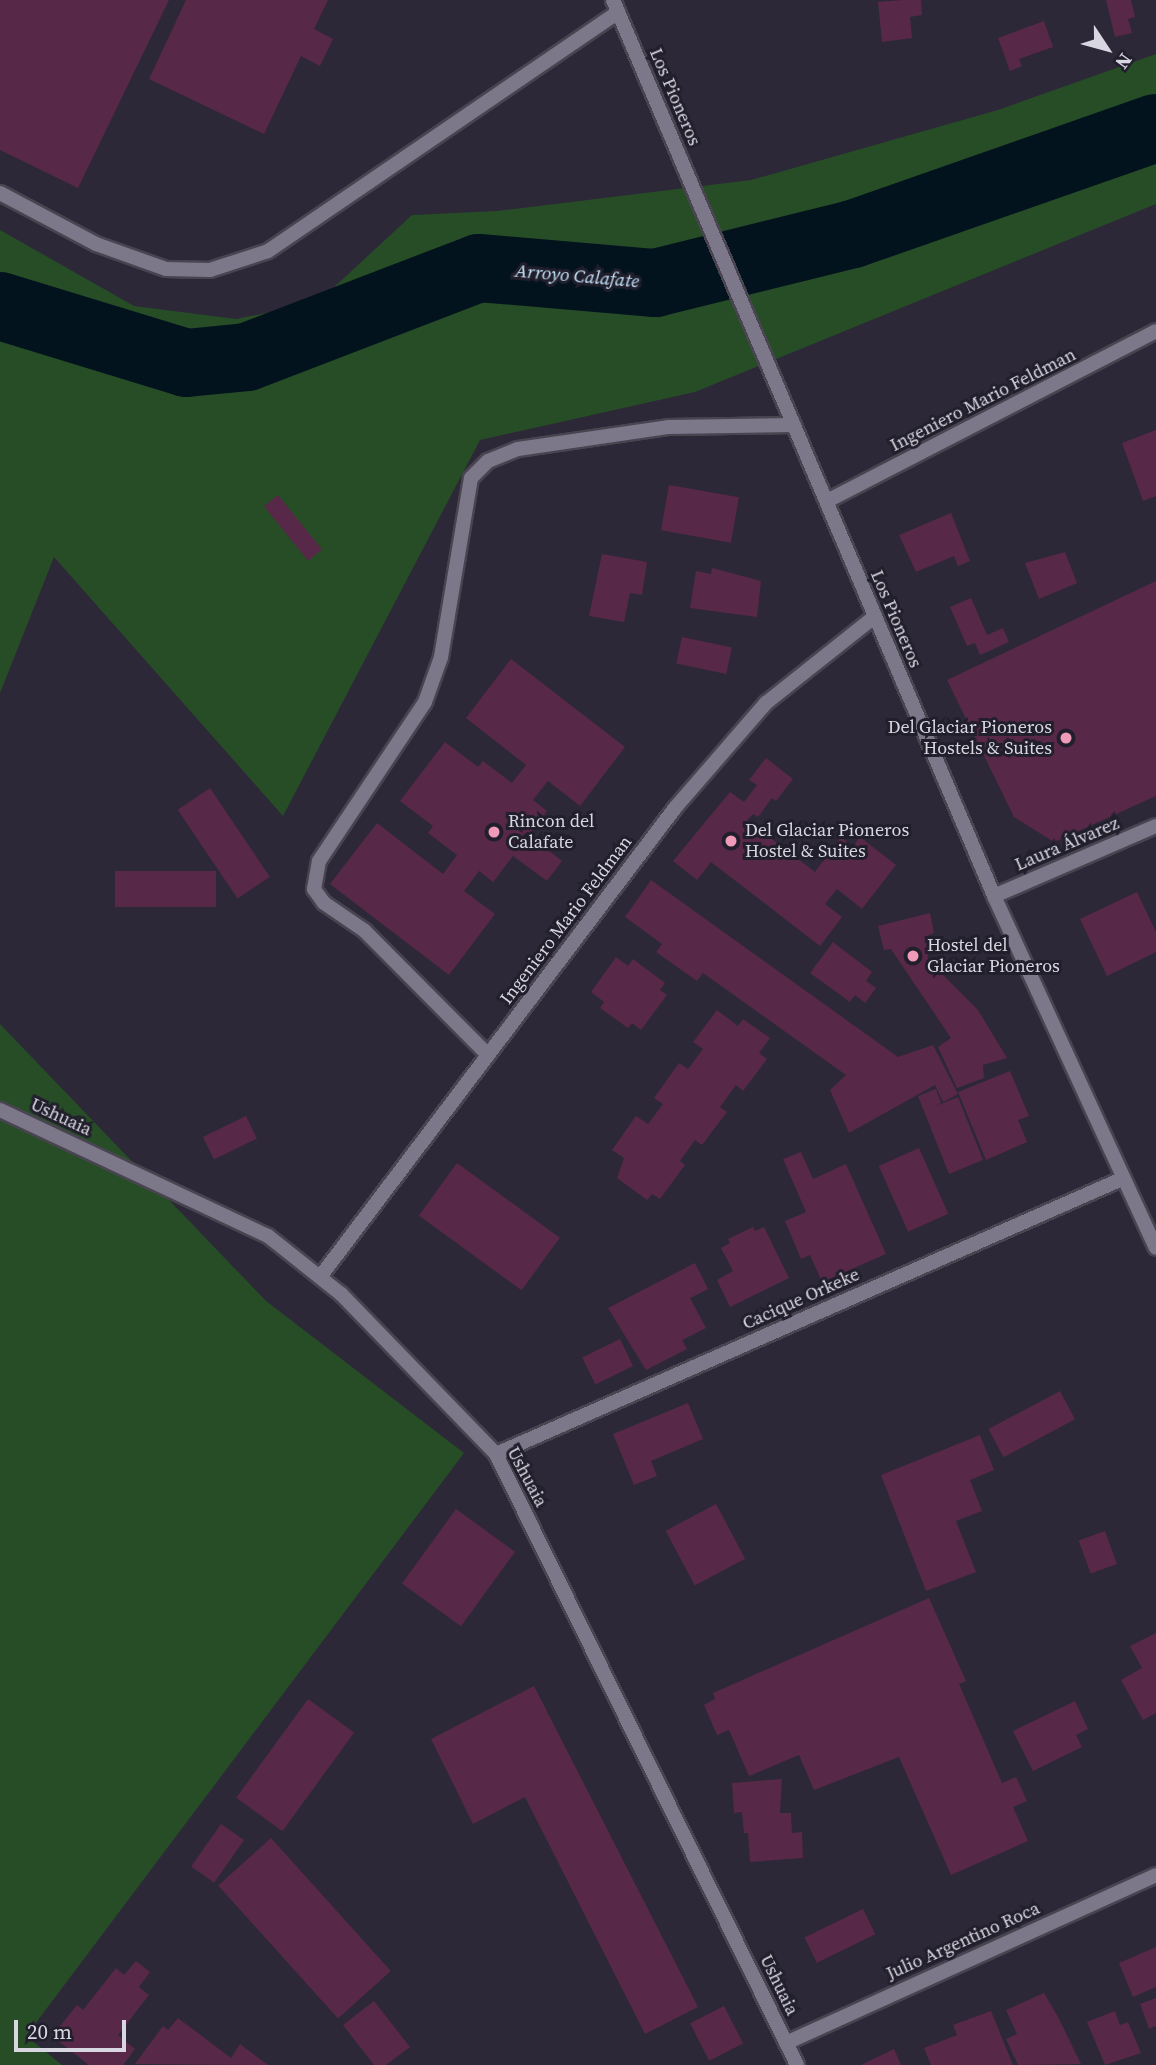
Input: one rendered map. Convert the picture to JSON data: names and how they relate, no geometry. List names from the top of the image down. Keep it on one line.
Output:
{"streets":{"street":["Los Pioneros","Ingeniero Mario Feldman","Laura Álvarez","Ushuaia","Cacique Orkeke","Julio Argentino Roca"]},"crossings":[["Los Pioneros","Ingeniero Mario Feldman"],["Los Pioneros","Laura Álvarez"],["Los Pioneros","Cacique Orkeke"],["Ingeniero Mario Feldman","Ushuaia"],["Ushuaia","Cacique Orkeke"],["Ushuaia","Julio Argentino Roca"]],"water":["Arroyo Calafate"],"places":["Del Glaciar Pioneros Hostels & Suites","Rincon del Calafate","Del Glaciar Pioneros Hostel & Suites","Hostel del Glaciar Pioneros"],"scale_bar":"20 m","north":"bottom right"}
